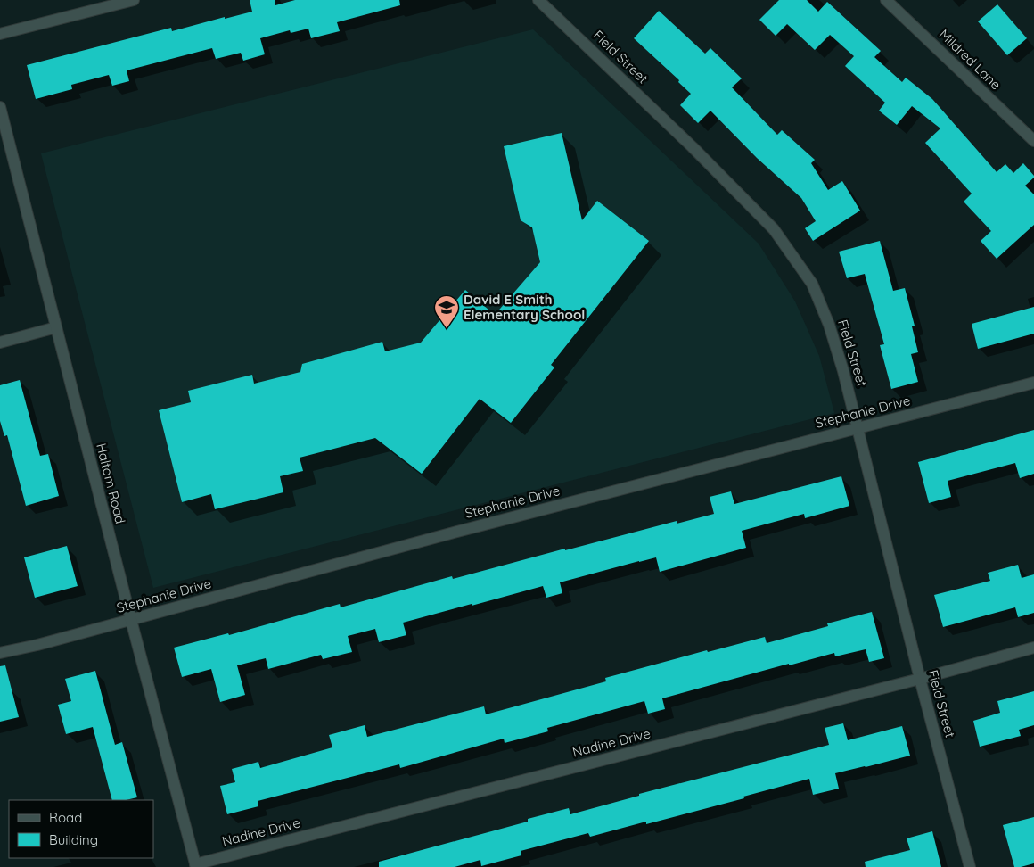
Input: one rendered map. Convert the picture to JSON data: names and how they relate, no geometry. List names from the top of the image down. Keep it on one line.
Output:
{"streets":{"street":["Field Street","Mildred Lane","Stephanie Drive","Haltom Road","Nadine Drive"]},"crossings":[["Field Street","Stephanie Drive"],["Field Street","Nadine Drive"],["Stephanie Drive","Haltom Road"],["Haltom Road","Nadine Drive"]],"places":{"school or university":["David E Smith Elementary School"]},"legend":["Road","Building"]}
